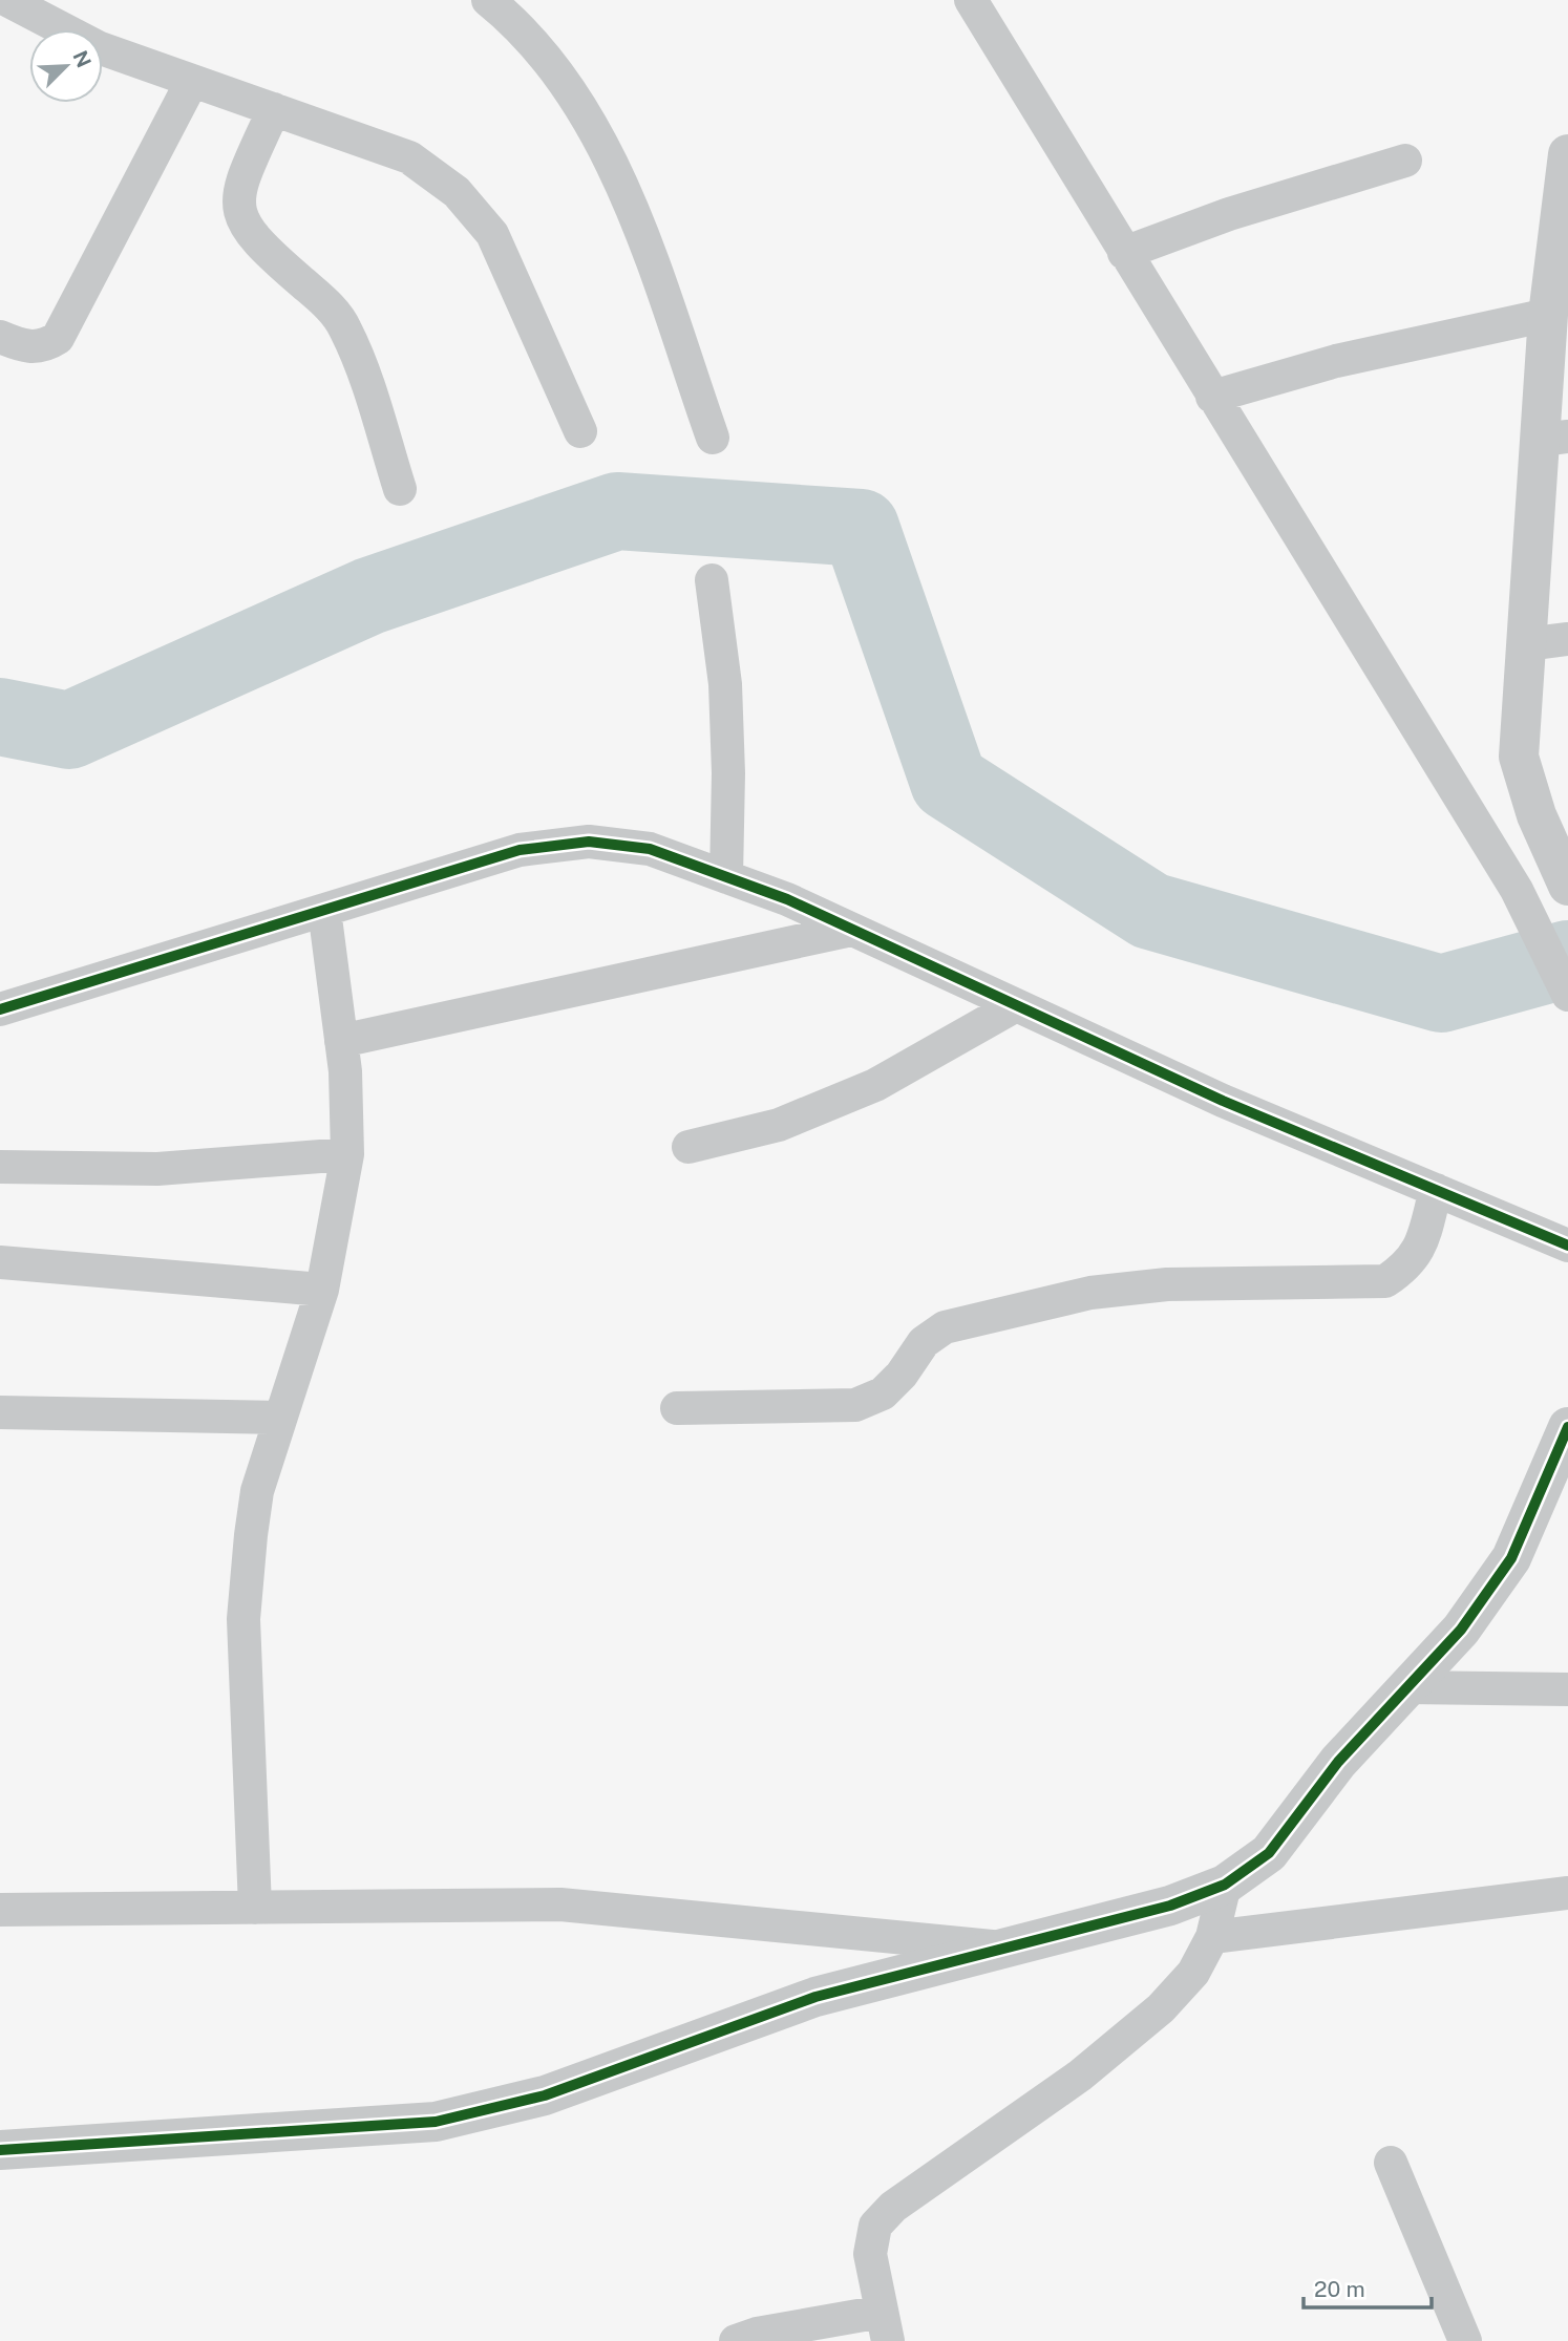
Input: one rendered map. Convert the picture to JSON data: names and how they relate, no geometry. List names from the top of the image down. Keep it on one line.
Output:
{"scale_bar":"20 m","north":"top right"}
